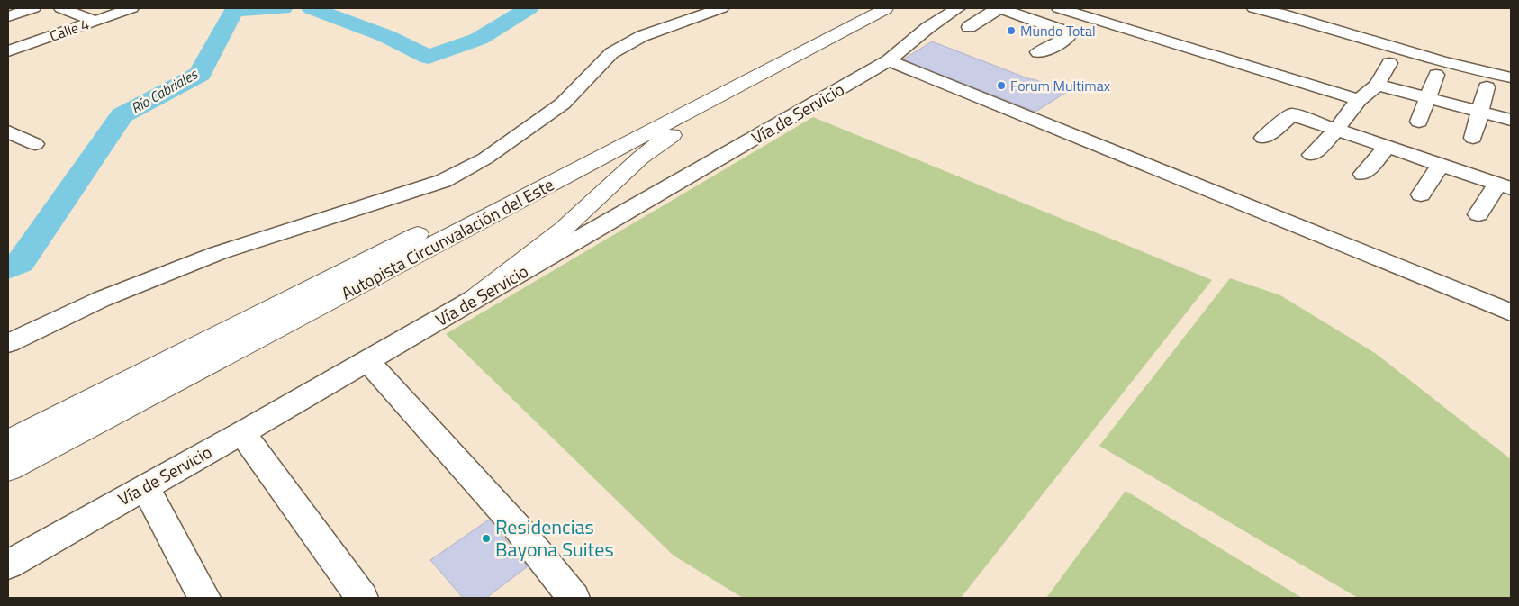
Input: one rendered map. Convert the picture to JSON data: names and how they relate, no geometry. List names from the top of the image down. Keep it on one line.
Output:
{"streets":{"highway":["Autopista Circunvalación del Este"],"street":["Calle 4","Vía de Servicio"]},"water":["Río Cabriales"],"places":["Mundo Total","Forum Multimax","Residencias Bayona Suites"]}
